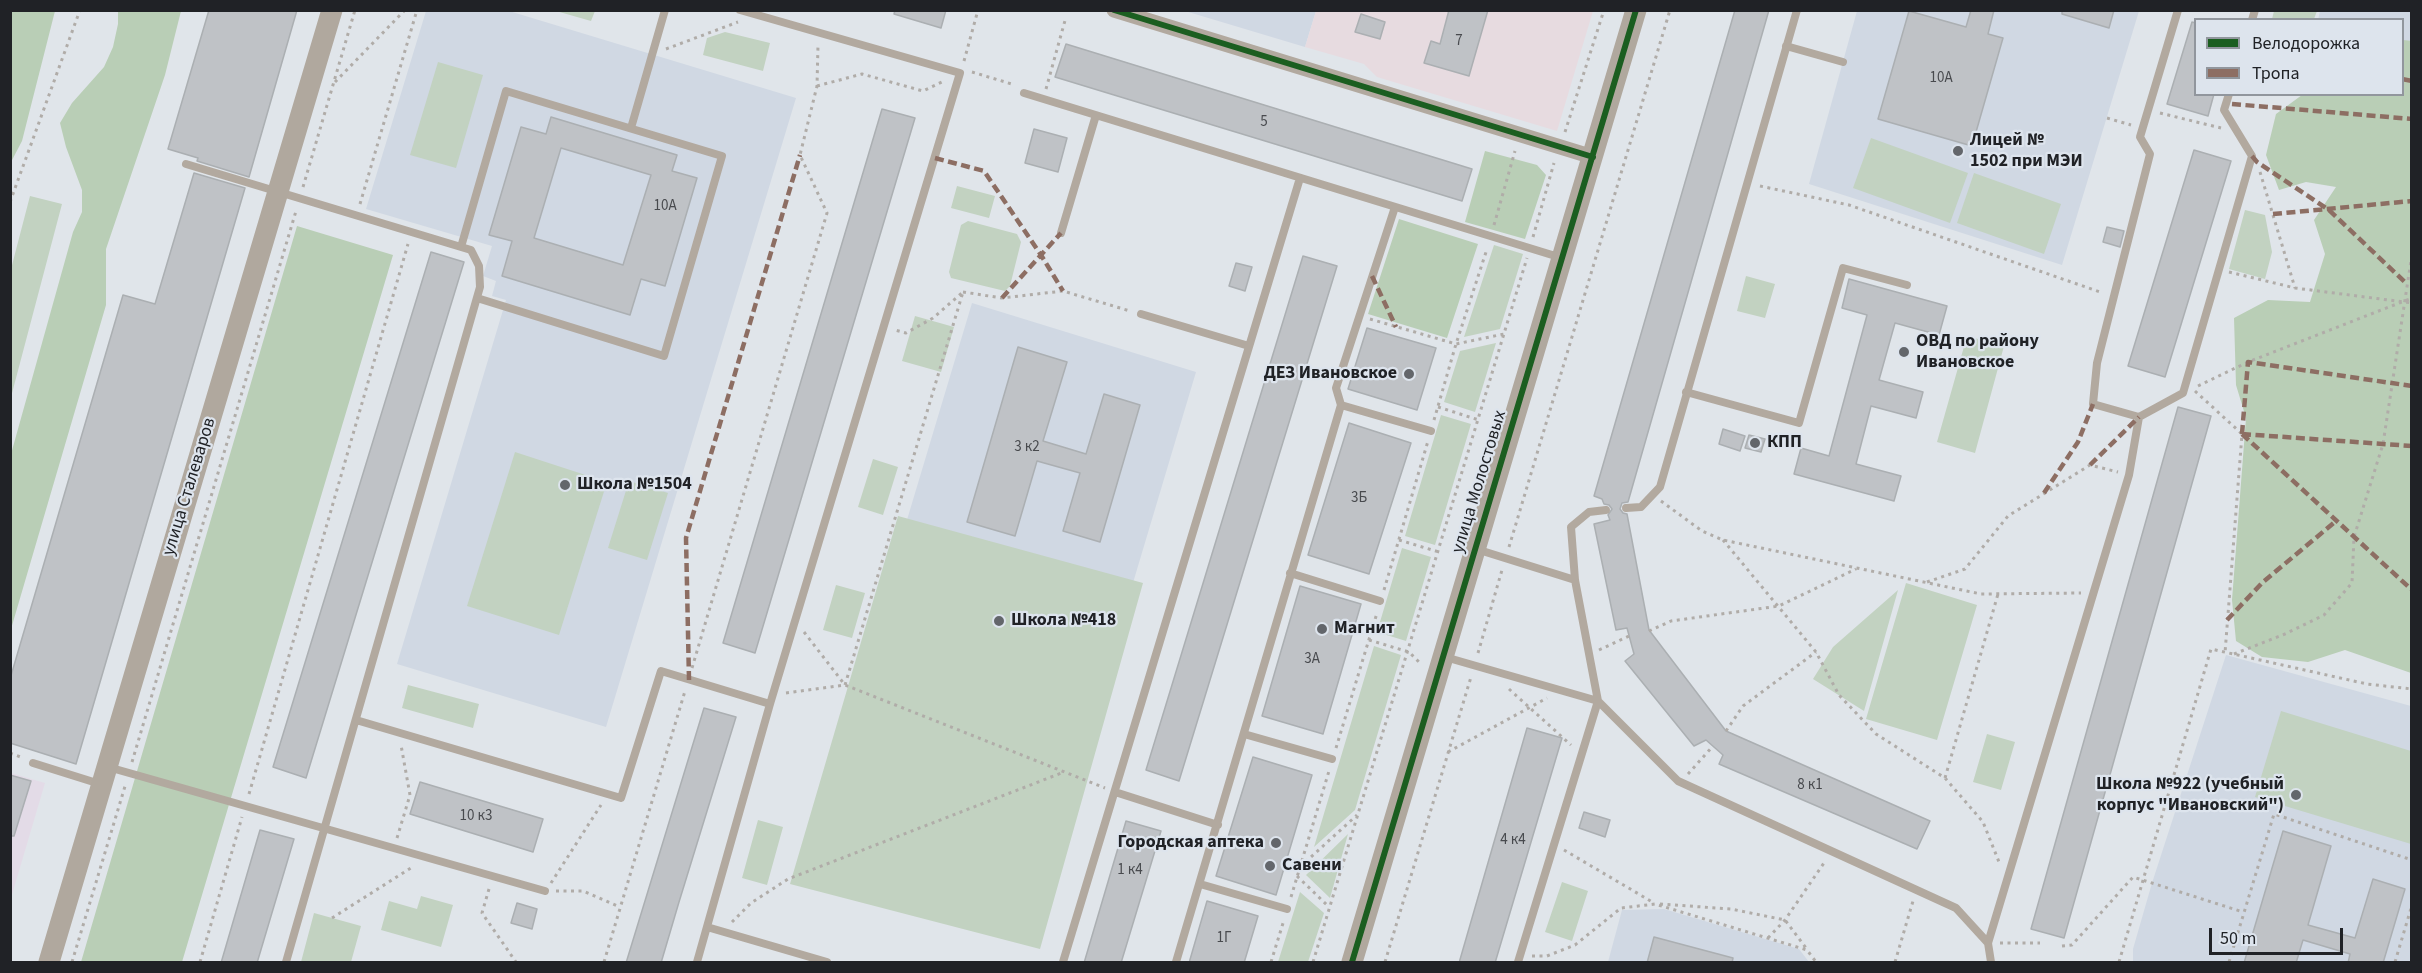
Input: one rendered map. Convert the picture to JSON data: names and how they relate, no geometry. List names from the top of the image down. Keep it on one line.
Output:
{"streets":{"street":["улица Молостовых","улица Сталеваров"]},"places":["Лицей № 1502 при МЭИ","ОВД по району Ивановское","ДЕЗ Ивановское","КПП","Школа №1504","Школа №418","Магнит","Школа №922 (учебный корпус \"Ивановский\")","Городская аптека","Савени"],"house_numbers":["7","10А","5","10А","3 к2","3Б","3А","8 к1","10 к3","4 к4","1 к4","1Г"],"legend":["Велодорожка","Тропа"],"scale_bar":"50 m"}
